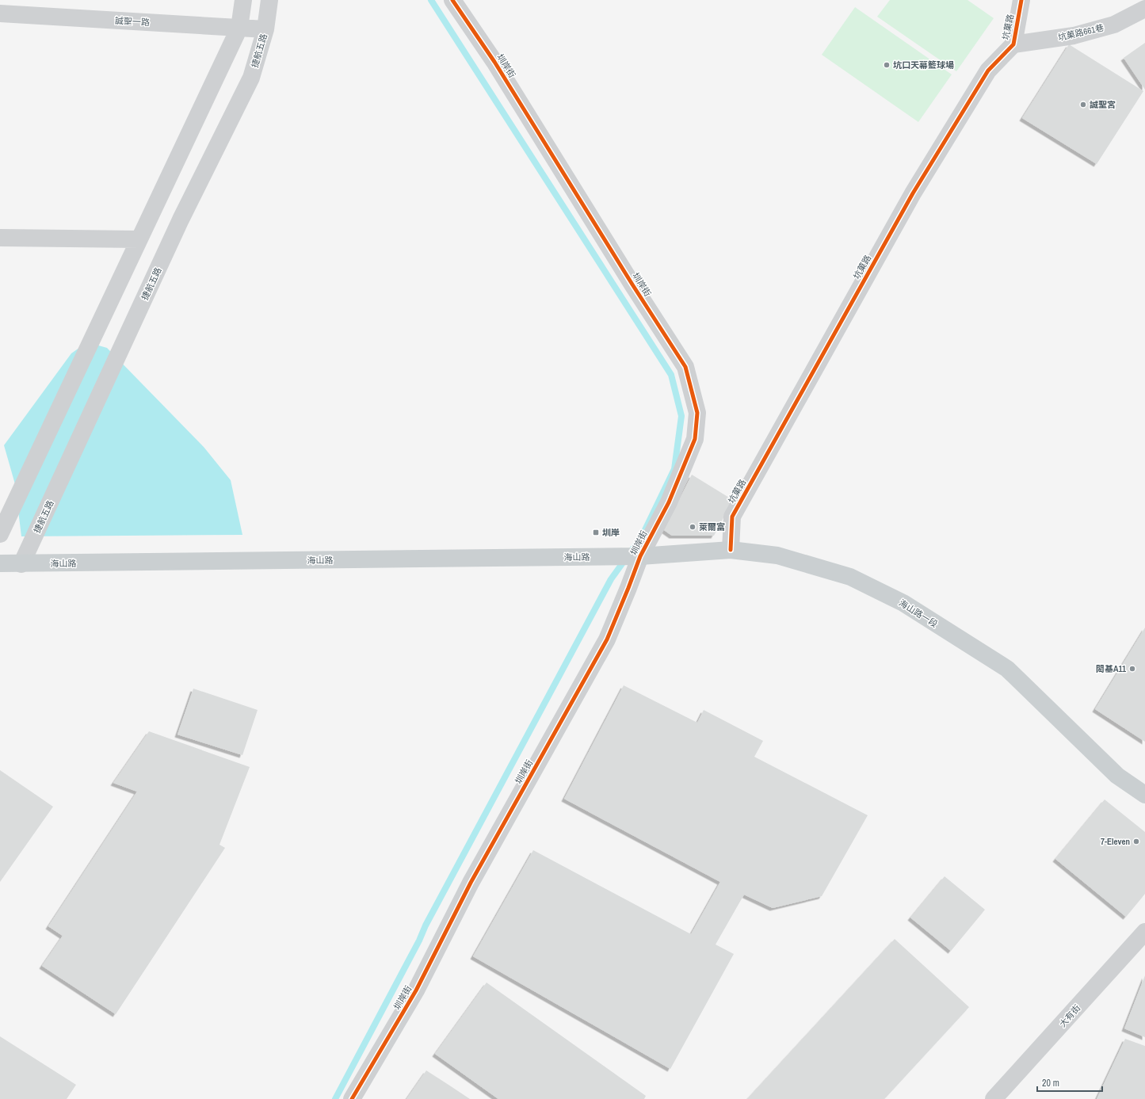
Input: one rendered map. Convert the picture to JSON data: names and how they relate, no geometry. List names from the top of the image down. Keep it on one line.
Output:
{"streets":{"main road":["海山路","海山路一段"],"street":["誠聖一路","坑菓路","坑菓路661巷","捷航五路","圳岸街","大有街"]},"crossings":[["誠聖一路","捷航五路"],["坑菓路","坑菓路661巷"],["坑菓路","海山路一段"],["捷航五路","海山路"],["圳岸街","海山路"],["圳岸街","海山路一段"],["海山路","海山路一段"]],"places":{"other":["坑口天幕籃球場","誠聖宮","萊爾富","閎基A11","7-Eleven"],"transit":["圳岸"]},"scale_bar":"20 m"}
